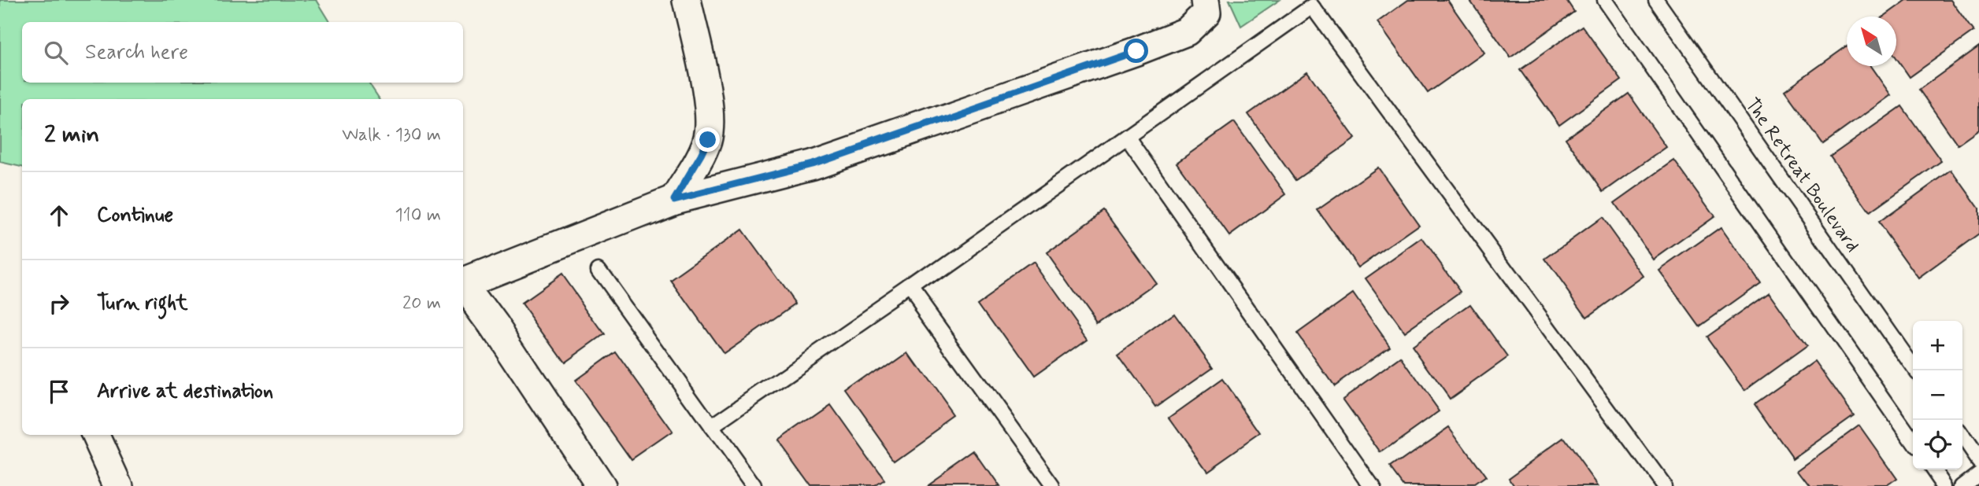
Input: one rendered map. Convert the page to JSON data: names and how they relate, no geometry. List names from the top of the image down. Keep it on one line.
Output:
{"streets":{"lane":["The Retreat Boulevard"]},"north":"top left","page":{"search":"Search here","heading":["2 min","Walk · 130 m"],"list":[["Continue","110 m"],["Turn right","20 m"],"Arrive at destination"],"map_buttons":["+","−"]}}
